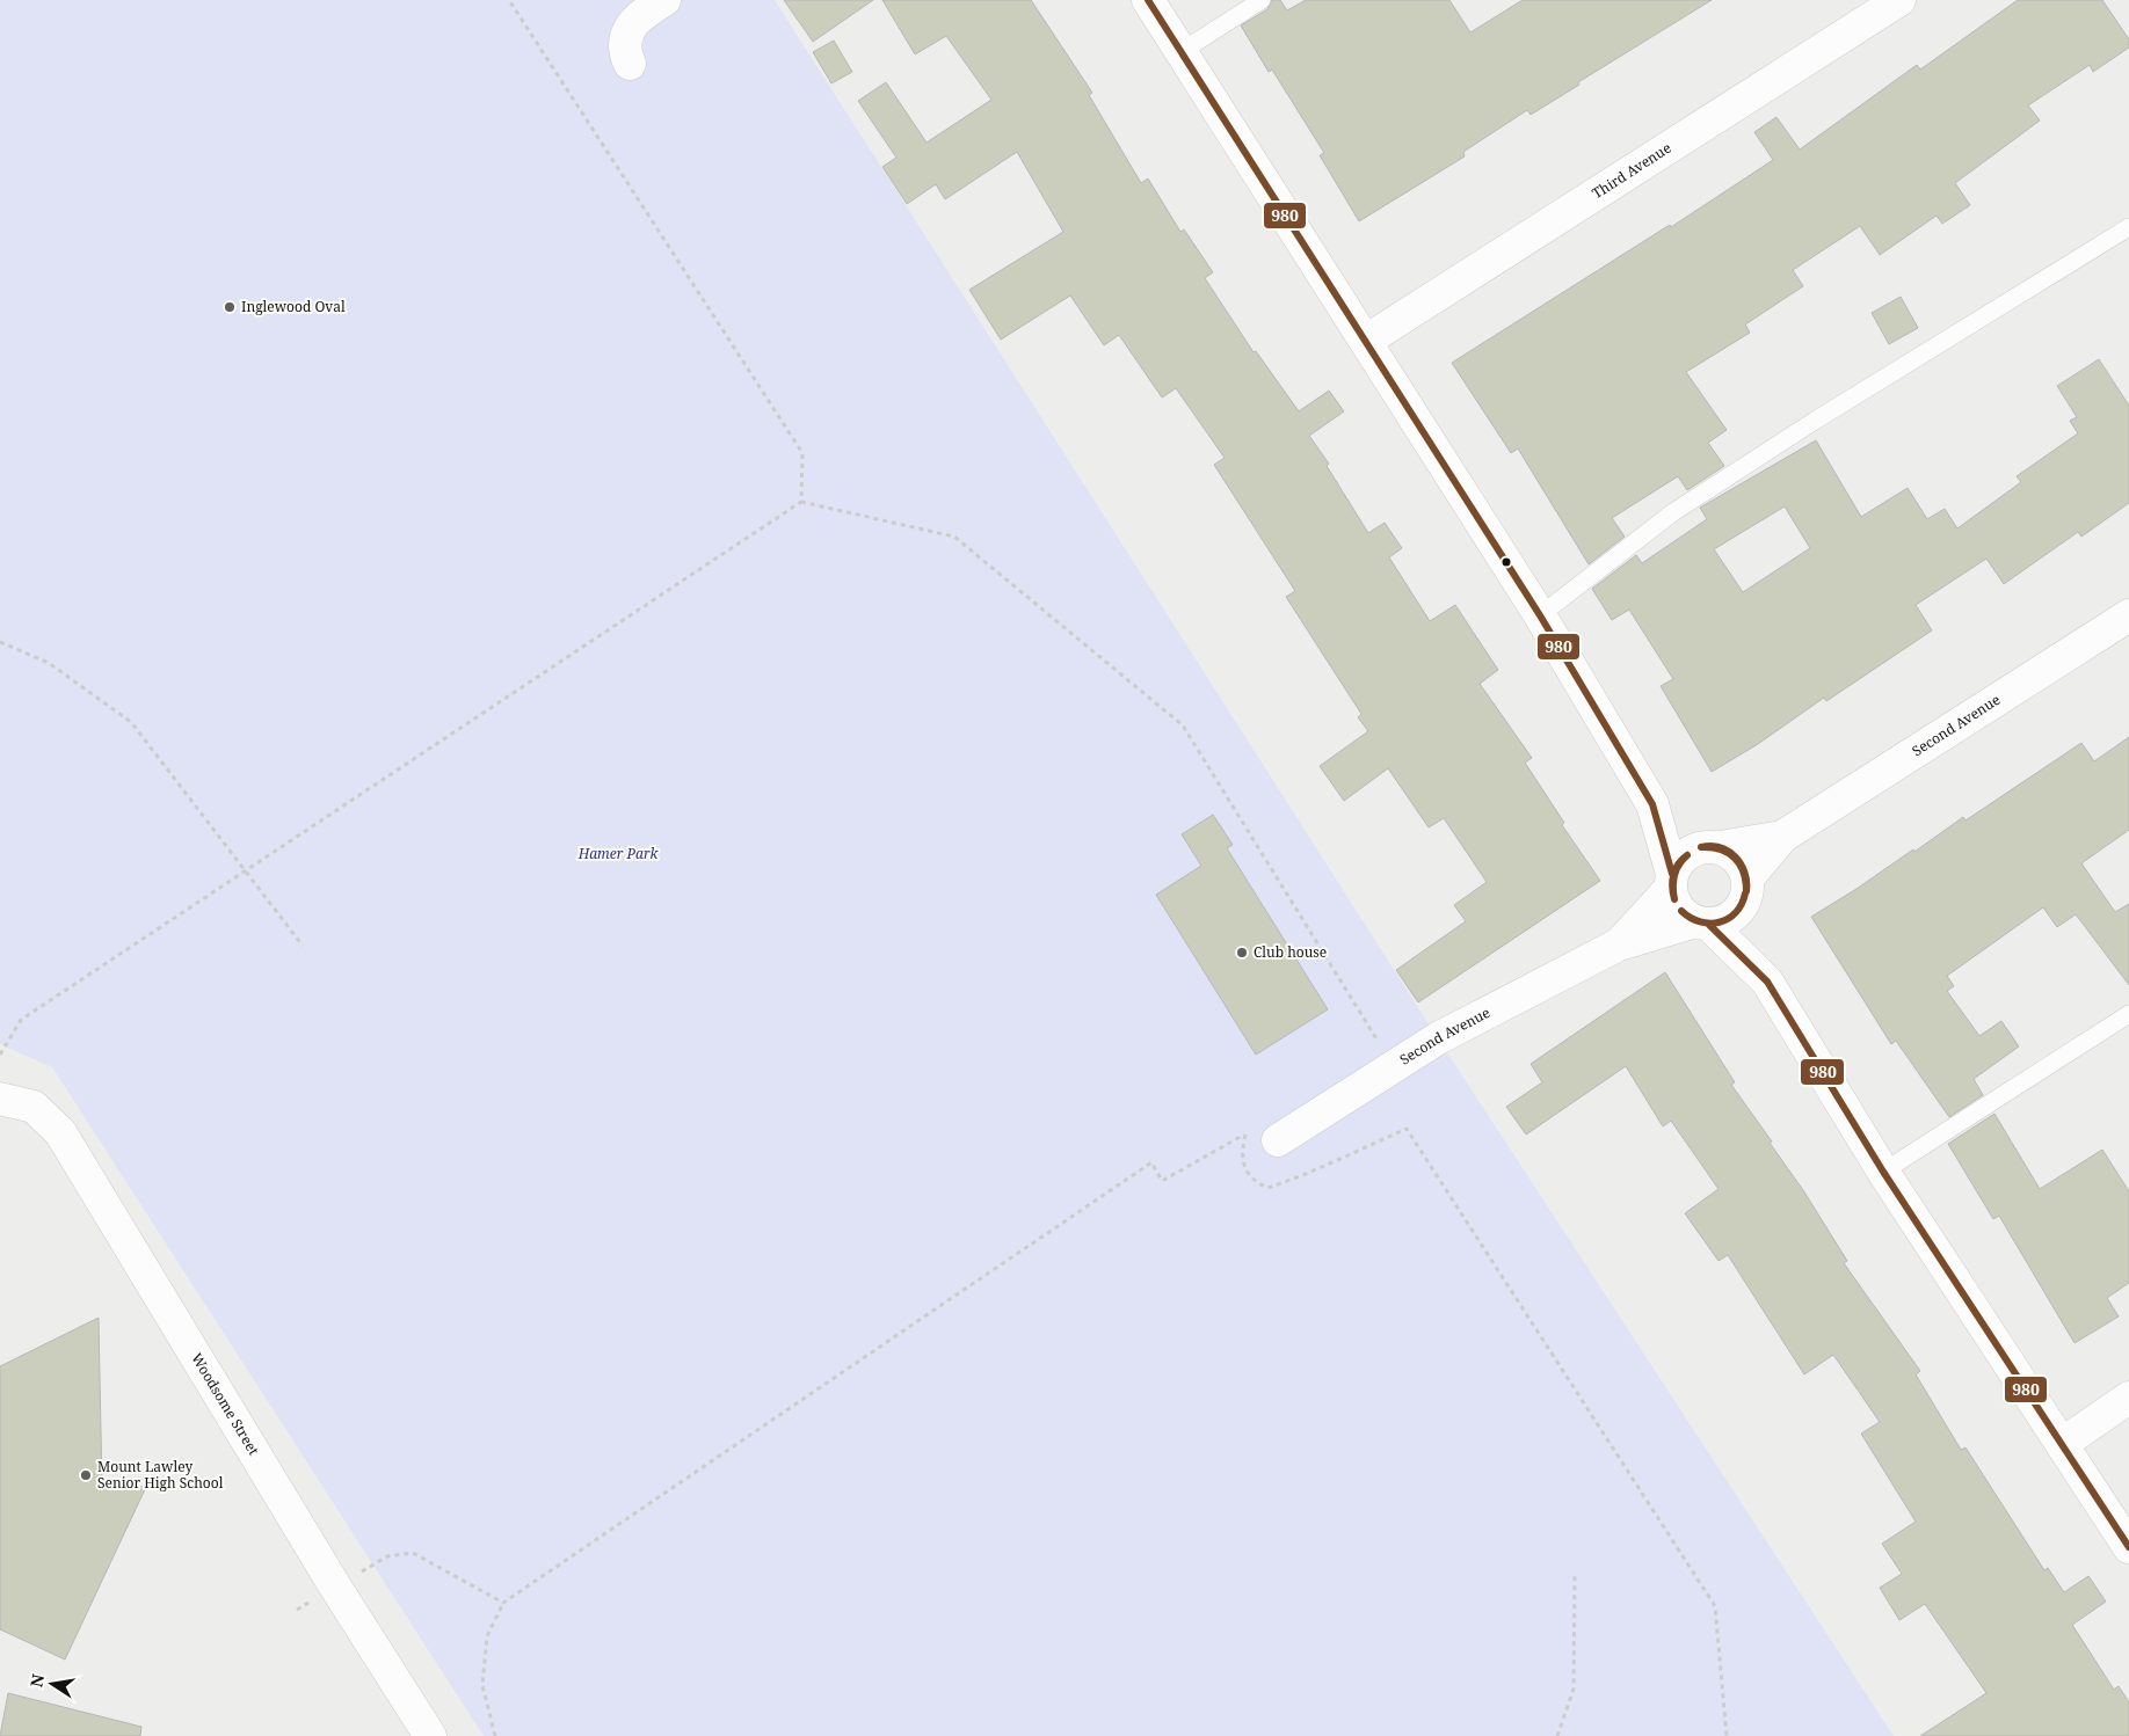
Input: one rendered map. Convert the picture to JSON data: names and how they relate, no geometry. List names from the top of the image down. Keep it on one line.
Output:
{"streets":{"street":["Third Avenue","Second Avenue","Woodsome Street"]},"parks":["Hamer Park"],"places":["Inglewood Oval","Club house","Mount Lawley Senior High School"],"lines":["transit line 980"],"north":"left"}
